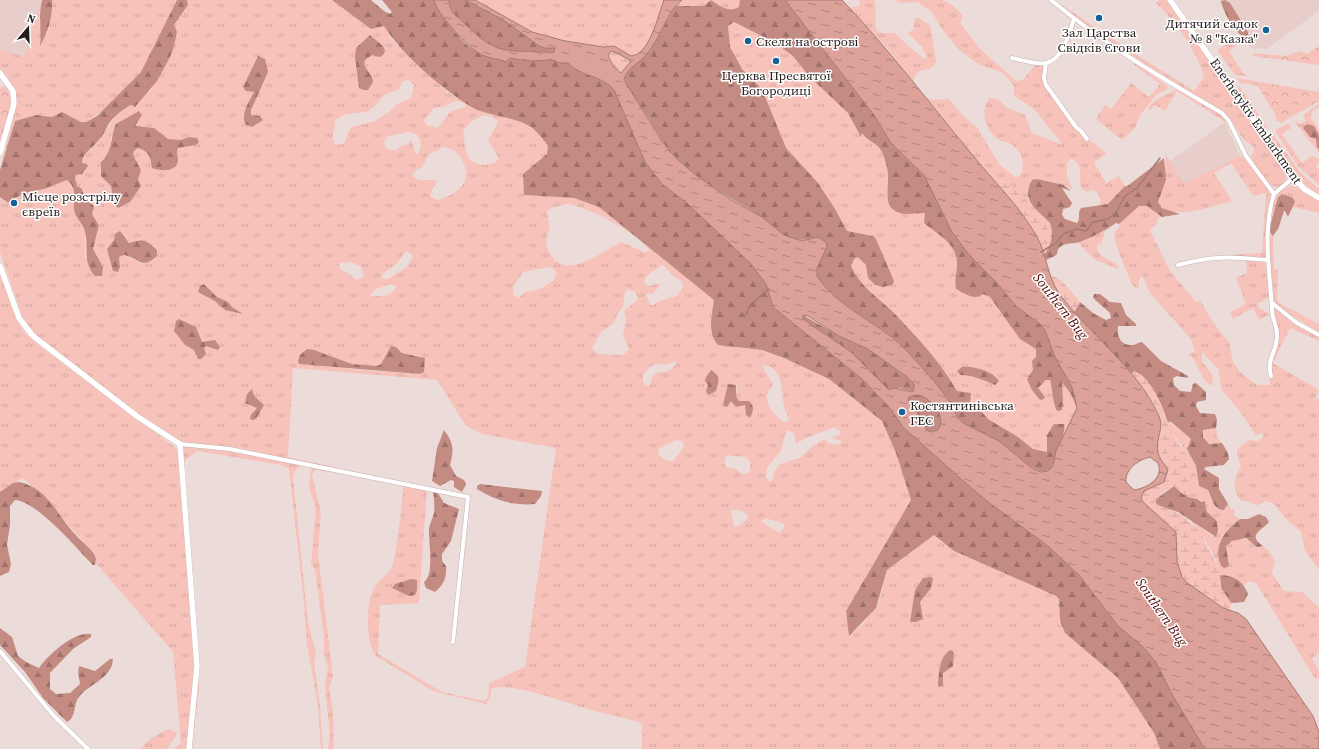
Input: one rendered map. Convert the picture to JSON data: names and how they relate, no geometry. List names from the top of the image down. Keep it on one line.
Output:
{"streets":{"street":["Enerhetykiv Embarkment"]},"water":["Southern Bug"],"places":["Зал Царства Свідків Єгови","Дитячий садок № 8 \"Казка\"","Скеля на острові","Церква Пресвятої Богородиці","Місце розстрілу євреїв","Костянтинівська ГЕС"],"north":"top"}
